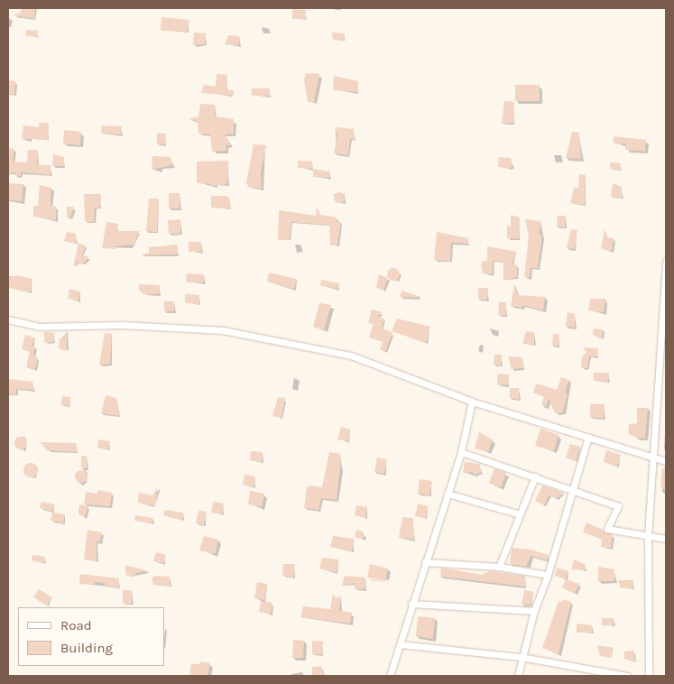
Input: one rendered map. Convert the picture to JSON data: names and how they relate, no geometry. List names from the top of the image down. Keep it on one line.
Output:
{"legend":["Road","Building"]}
